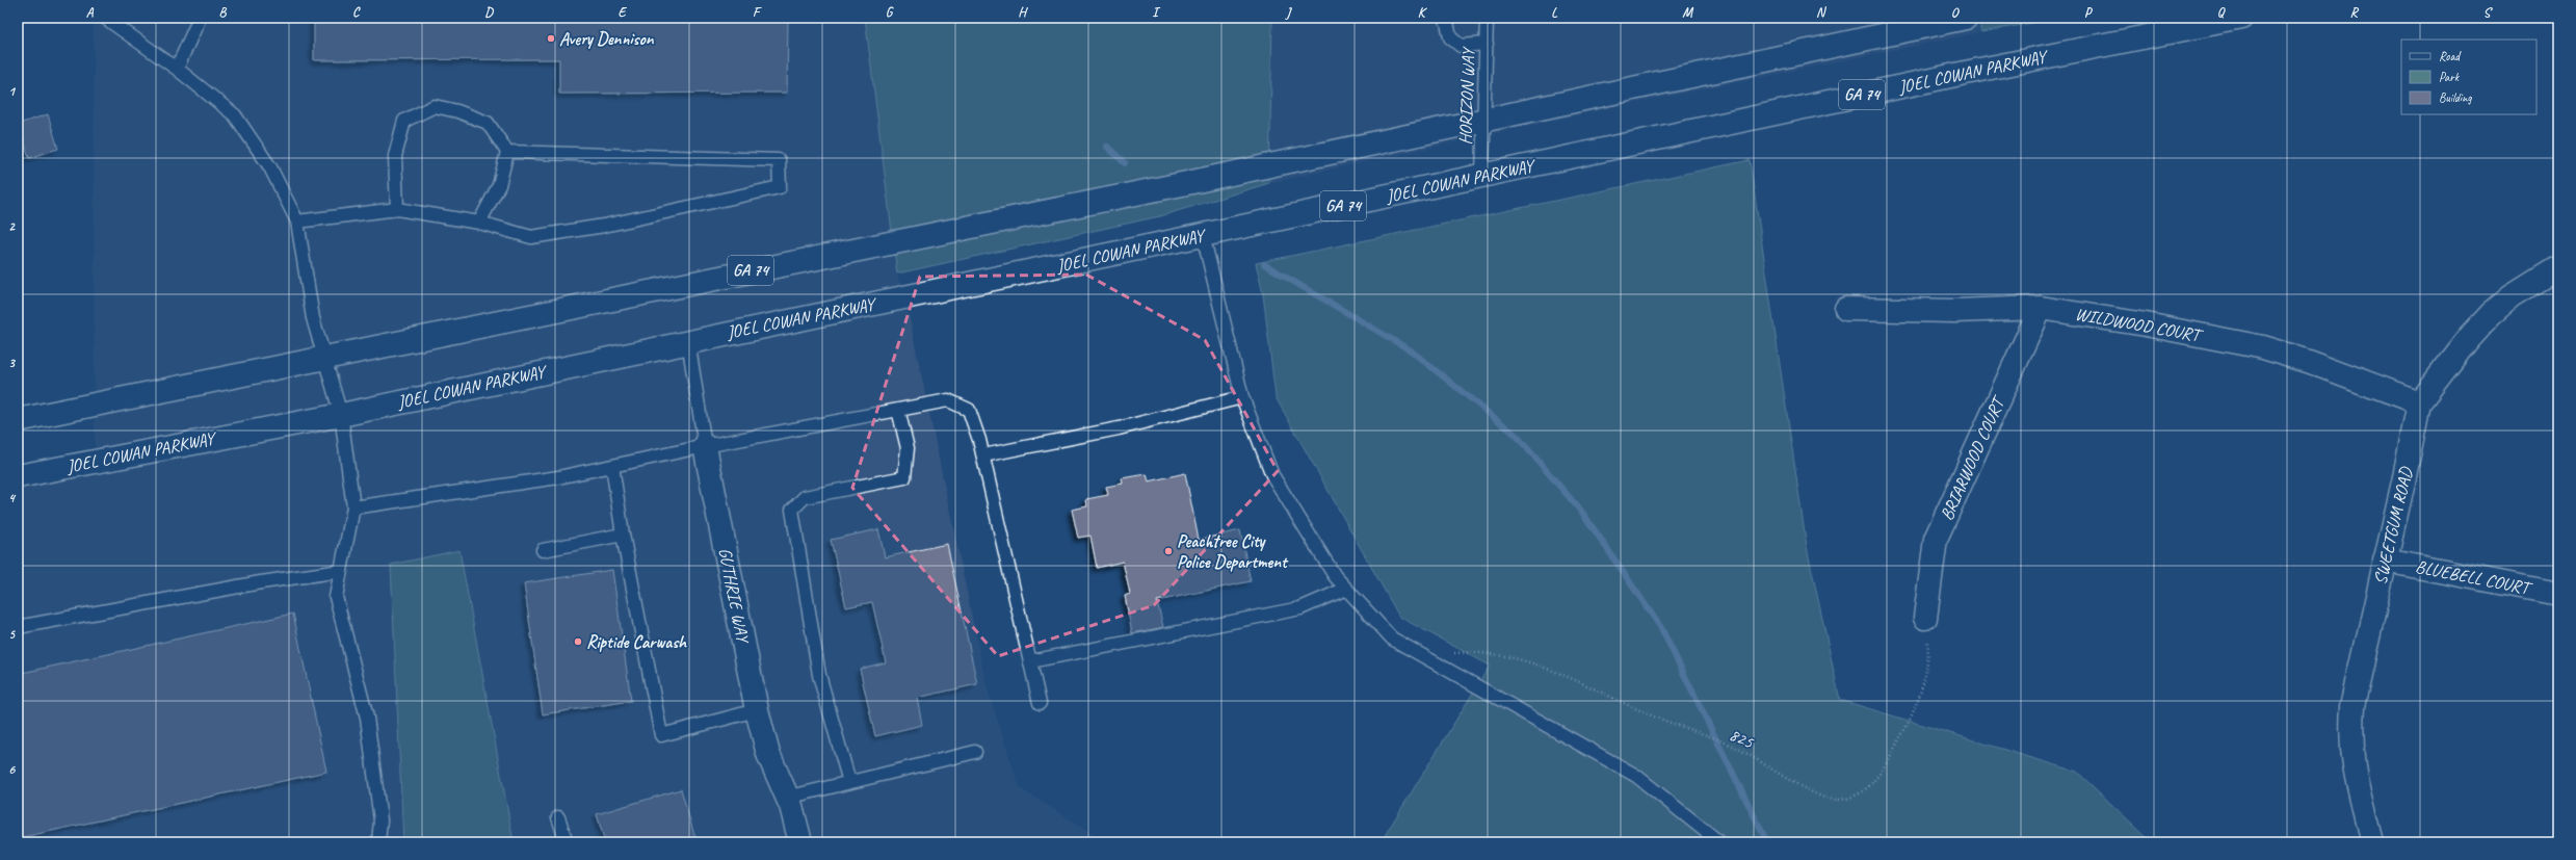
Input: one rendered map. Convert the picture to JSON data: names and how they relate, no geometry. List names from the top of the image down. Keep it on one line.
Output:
{"streets":{"main road":["JOEL COWAN PARKWAY","GA 74","WILDWOOD COURT","BRIARWOOD COURT","SWEETGUM ROAD","BLUEBELL COURT","GUTHRIE WAY"],"lane":["HORIZON WAY"],"path":["825"]},"crossings":[["JOEL COWAN PARKWAY","HORIZON WAY"],["JOEL COWAN PARKWAY","GUTHRIE WAY"],["GA 74","HORIZON WAY"],["WILDWOOD COURT","BRIARWOOD COURT"],["WILDWOOD COURT","SWEETGUM ROAD"],["BRIARWOOD COURT","825"],["SWEETGUM ROAD","BLUEBELL COURT"]],"places":["Avery Dennison","Peachtree City Police Department","Riptide Carwash"],"legend":["Road","Park","Building"],"grid":{"columns":["A","B","C","D","E","F","G","H","I","J","K","L","M","N","O","P","Q","R","S"],"rows":["1","2","3","4","5","6"]}}
